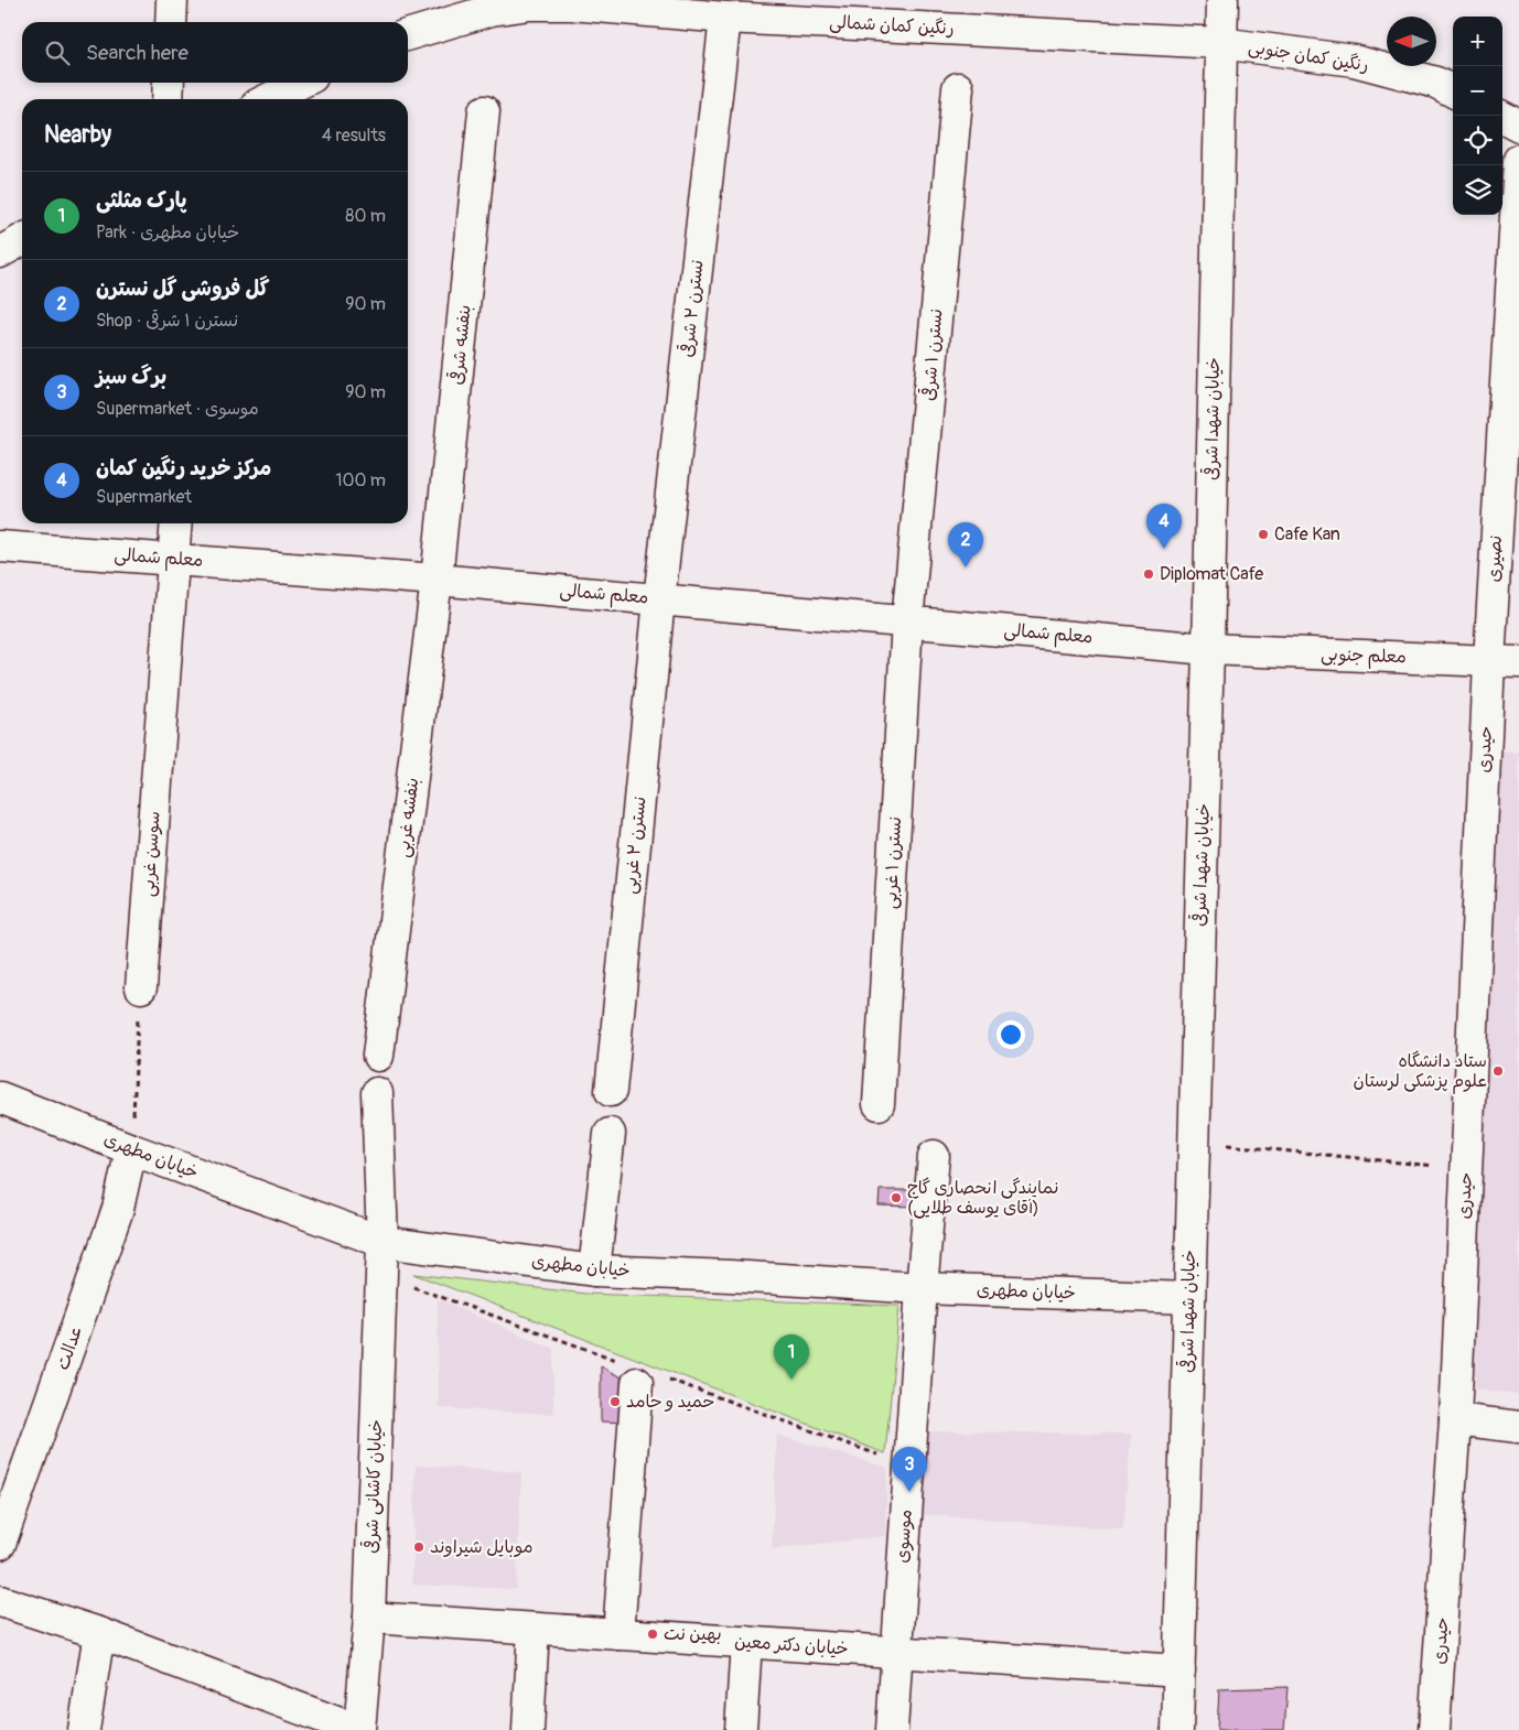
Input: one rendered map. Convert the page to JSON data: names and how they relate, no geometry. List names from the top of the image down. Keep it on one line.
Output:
{"streets":{"street":["رنگین کمان شمالی","رنگین کمان جنوبی","نسترن ۲ شرقی","بنفشه شرقی","نسترن ۱ شرقی","خیابان شهدا شرقی","معلم شمالی","نصیری","معلم جنوبی","حیدری","بنفشه غربی","نسترن ۲ غربی","سوسن غربی","نسترن ۱ غربی","خیابان مطهری","عدالت","خیابان کاشانی شرقی","موسوی","خیابان دکتر معین"]},"crossings":[["رنگین کمان شمالی","رنگین کمان جنوبی"],["رنگین کمان شمالی","نسترن ۲ شرقی"],["رنگین کمان شمالی","خیابان شهدا شرقی"],["رنگین کمان جنوبی","خیابان شهدا شرقی"],["نسترن ۲ شرقی","معلم شمالی"],["نسترن ۲ شرقی","نسترن ۲ غربی"],["بنفشه شرقی","معلم شمالی"],["بنفشه شرقی","بنفشه غربی"],["نسترن ۱ شرقی","معلم شمالی"],["نسترن ۱ شرقی","نسترن ۱ غربی"],["خیابان شهدا شرقی","معلم شمالی"],["خیابان شهدا شرقی","معلم جنوبی"],["خیابان شهدا شرقی","خیابان مطهری"],["خیابان شهدا شرقی","خیابان دکتر معین"],["معلم شمالی","معلم جنوبی"],["معلم شمالی","بنفشه غربی"],["معلم شمالی","نسترن ۲ غربی"],["معلم شمالی","سوسن غربی"],["معلم شمالی","نسترن ۱ غربی"],["نصیری","معلم جنوبی"],["نصیری","حیدری"],["معلم جنوبی","حیدری"],["خیابان مطهری","عدالت"],["خیابان مطهری","خیابان کاشانی شرقی"],["خیابان مطهری","موسوی"],["خیابان کاشانی شرقی","خیابان دکتر معین"],["موسوی","خیابان دکتر معین"]],"places":["Cafe Kan","Diplomat Cafe","ستاد دانشگاه علوم پزشکی لرستان","نمایندگی انحصاری گاج (آقای یوسف طلایی)","حمید و حامد","موبایل شیراوند","بهین نت"],"north":"left","page":{"map_buttons":["+","−"],"search":"Search here","heading":["Nearby","4 results"],"list":[{"mark":"1","name":"پارک مثلثی","note":"Park · خیابان مطهری","value":"80 m"},{"mark":"2","name":"گل فروشی گل نسترن","note":"Shop · نسترن ۱ شرقی","value":"90 m"},{"mark":"3","name":"برگ سبز","note":"Supermarket · موسوی","value":"90 m"},{"mark":"4","name":"مرکز خرید رنگین کمان","note":"Supermarket","value":"100 m"}],"pins":["4","2","1","3"]}}
